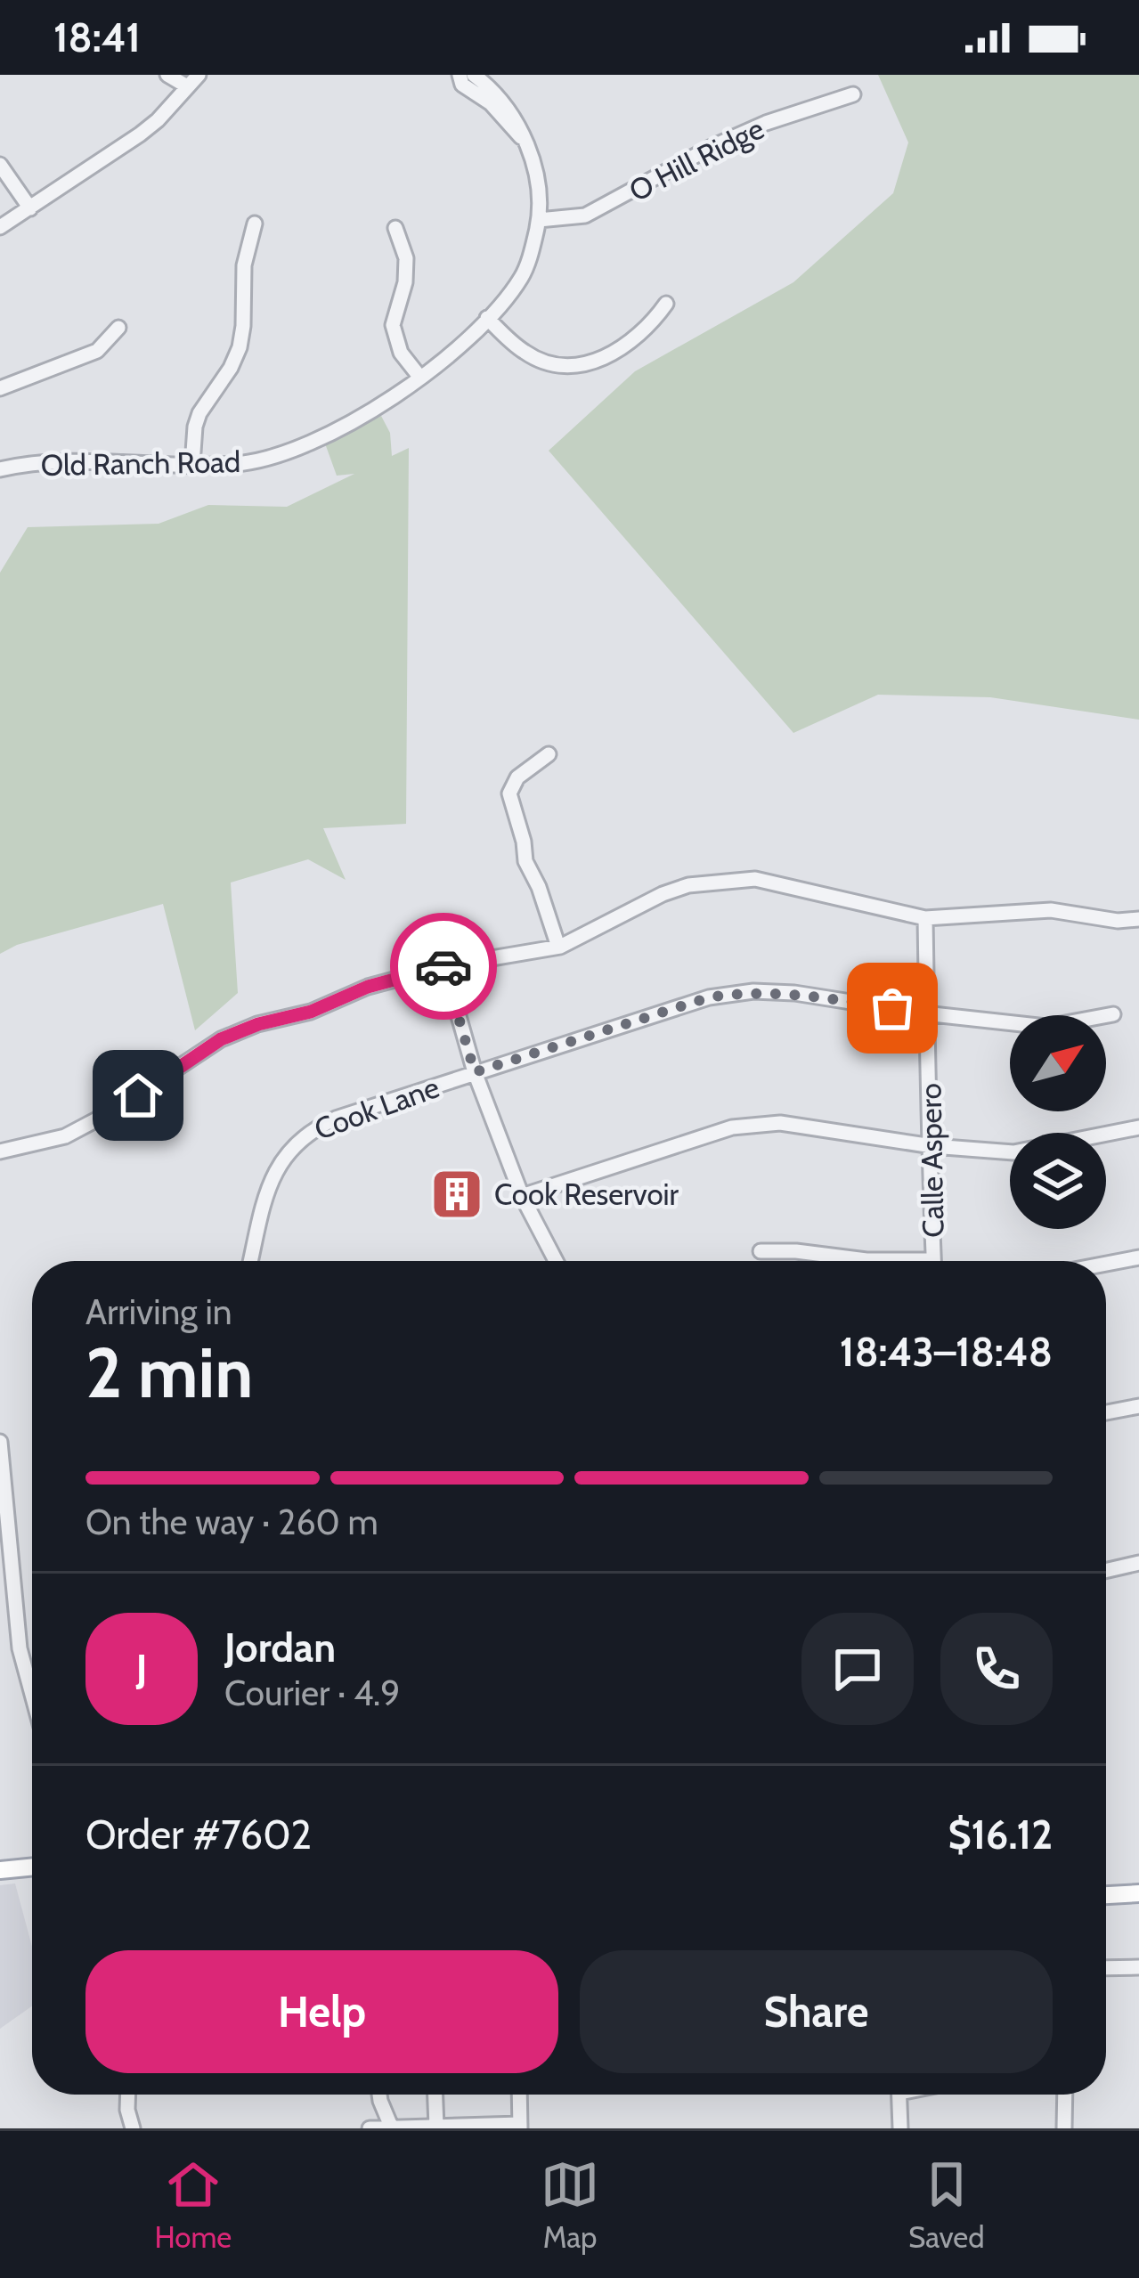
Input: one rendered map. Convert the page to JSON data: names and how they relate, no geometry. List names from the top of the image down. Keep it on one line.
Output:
{"streets":{"street":["O Hill Ridge","Old Ranch Road","Cook Lane","Calle Aspero"]},"crossings":[["O Hill Ridge","Old Ranch Road"],["Cook Lane","Calle Aspero"]],"places":{"building":["Cook Reservoir"]},"north":"top right","page":{"status":"18:41","heading":["2 min","Arriving in","18:43–18:48"],"panel":["Jordan","Courier · 4.9","Order #7602","$16.12"],"bar":"On the way · 260 m","round":"J","buttons":["Help","Share"],"tabs":["Home","Map","Saved"]}}
